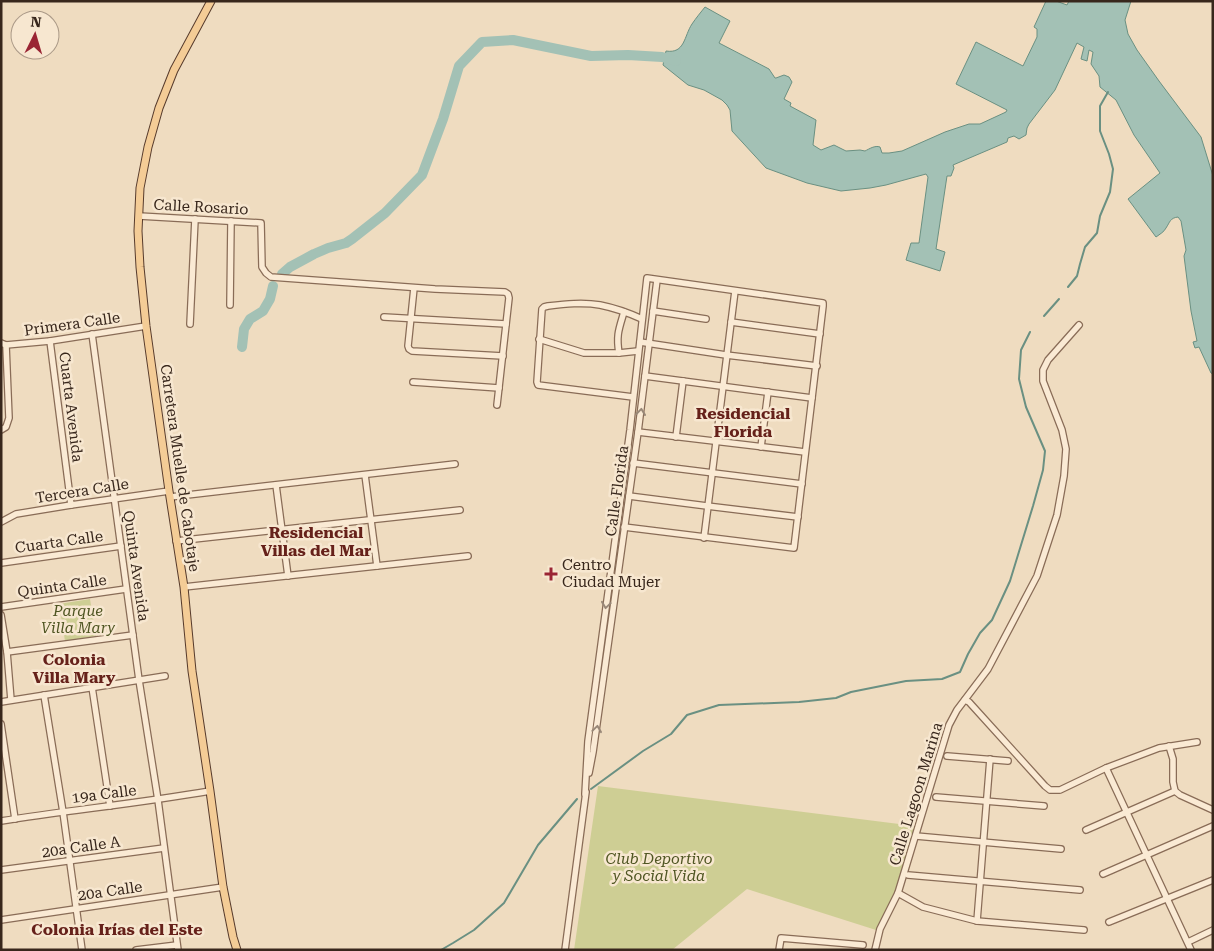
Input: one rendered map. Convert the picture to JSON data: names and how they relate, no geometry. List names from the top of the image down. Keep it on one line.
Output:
{"streets":{"main road":["Carretera Muelle de Cabotaje"],"street":["Calle Rosario","Primera Calle","Cuarta Avenida","Tercera Calle","Calle Florida","Cuarta Calle","Quinta Avenida","Quinta Calle","19a Calle","Calle Lagoon Marina","20a Calle A","20a Calle"]},"crossings":[["Calle Rosario","Carretera Muelle de Cabotaje"],["Primera Calle","Cuarta Avenida"],["Primera Calle","Carretera Muelle de Cabotaje"],["Primera Calle","Quinta Avenida"],["Cuarta Avenida","Tercera Calle"],["Carretera Muelle de Cabotaje","Tercera Calle"],["Carretera Muelle de Cabotaje","19a Calle"],["Carretera Muelle de Cabotaje","20a Calle"],["Tercera Calle","Quinta Avenida"],["Cuarta Calle","Quinta Avenida"],["Quinta Avenida","Quinta Calle"],["Quinta Avenida","19a Calle"],["Quinta Avenida","20a Calle A"],["Quinta Avenida","20a Calle"]],"districts":["Residencial Florida","Residencial Villas del Mar","Colonia Villa Mary","Colonia Irías del Este"],"parks":["Parque Villa Mary","Club Deportivo y Social Vida"],"places":{"health":["Centro Ciudad Mujer"]},"north":"top"}
